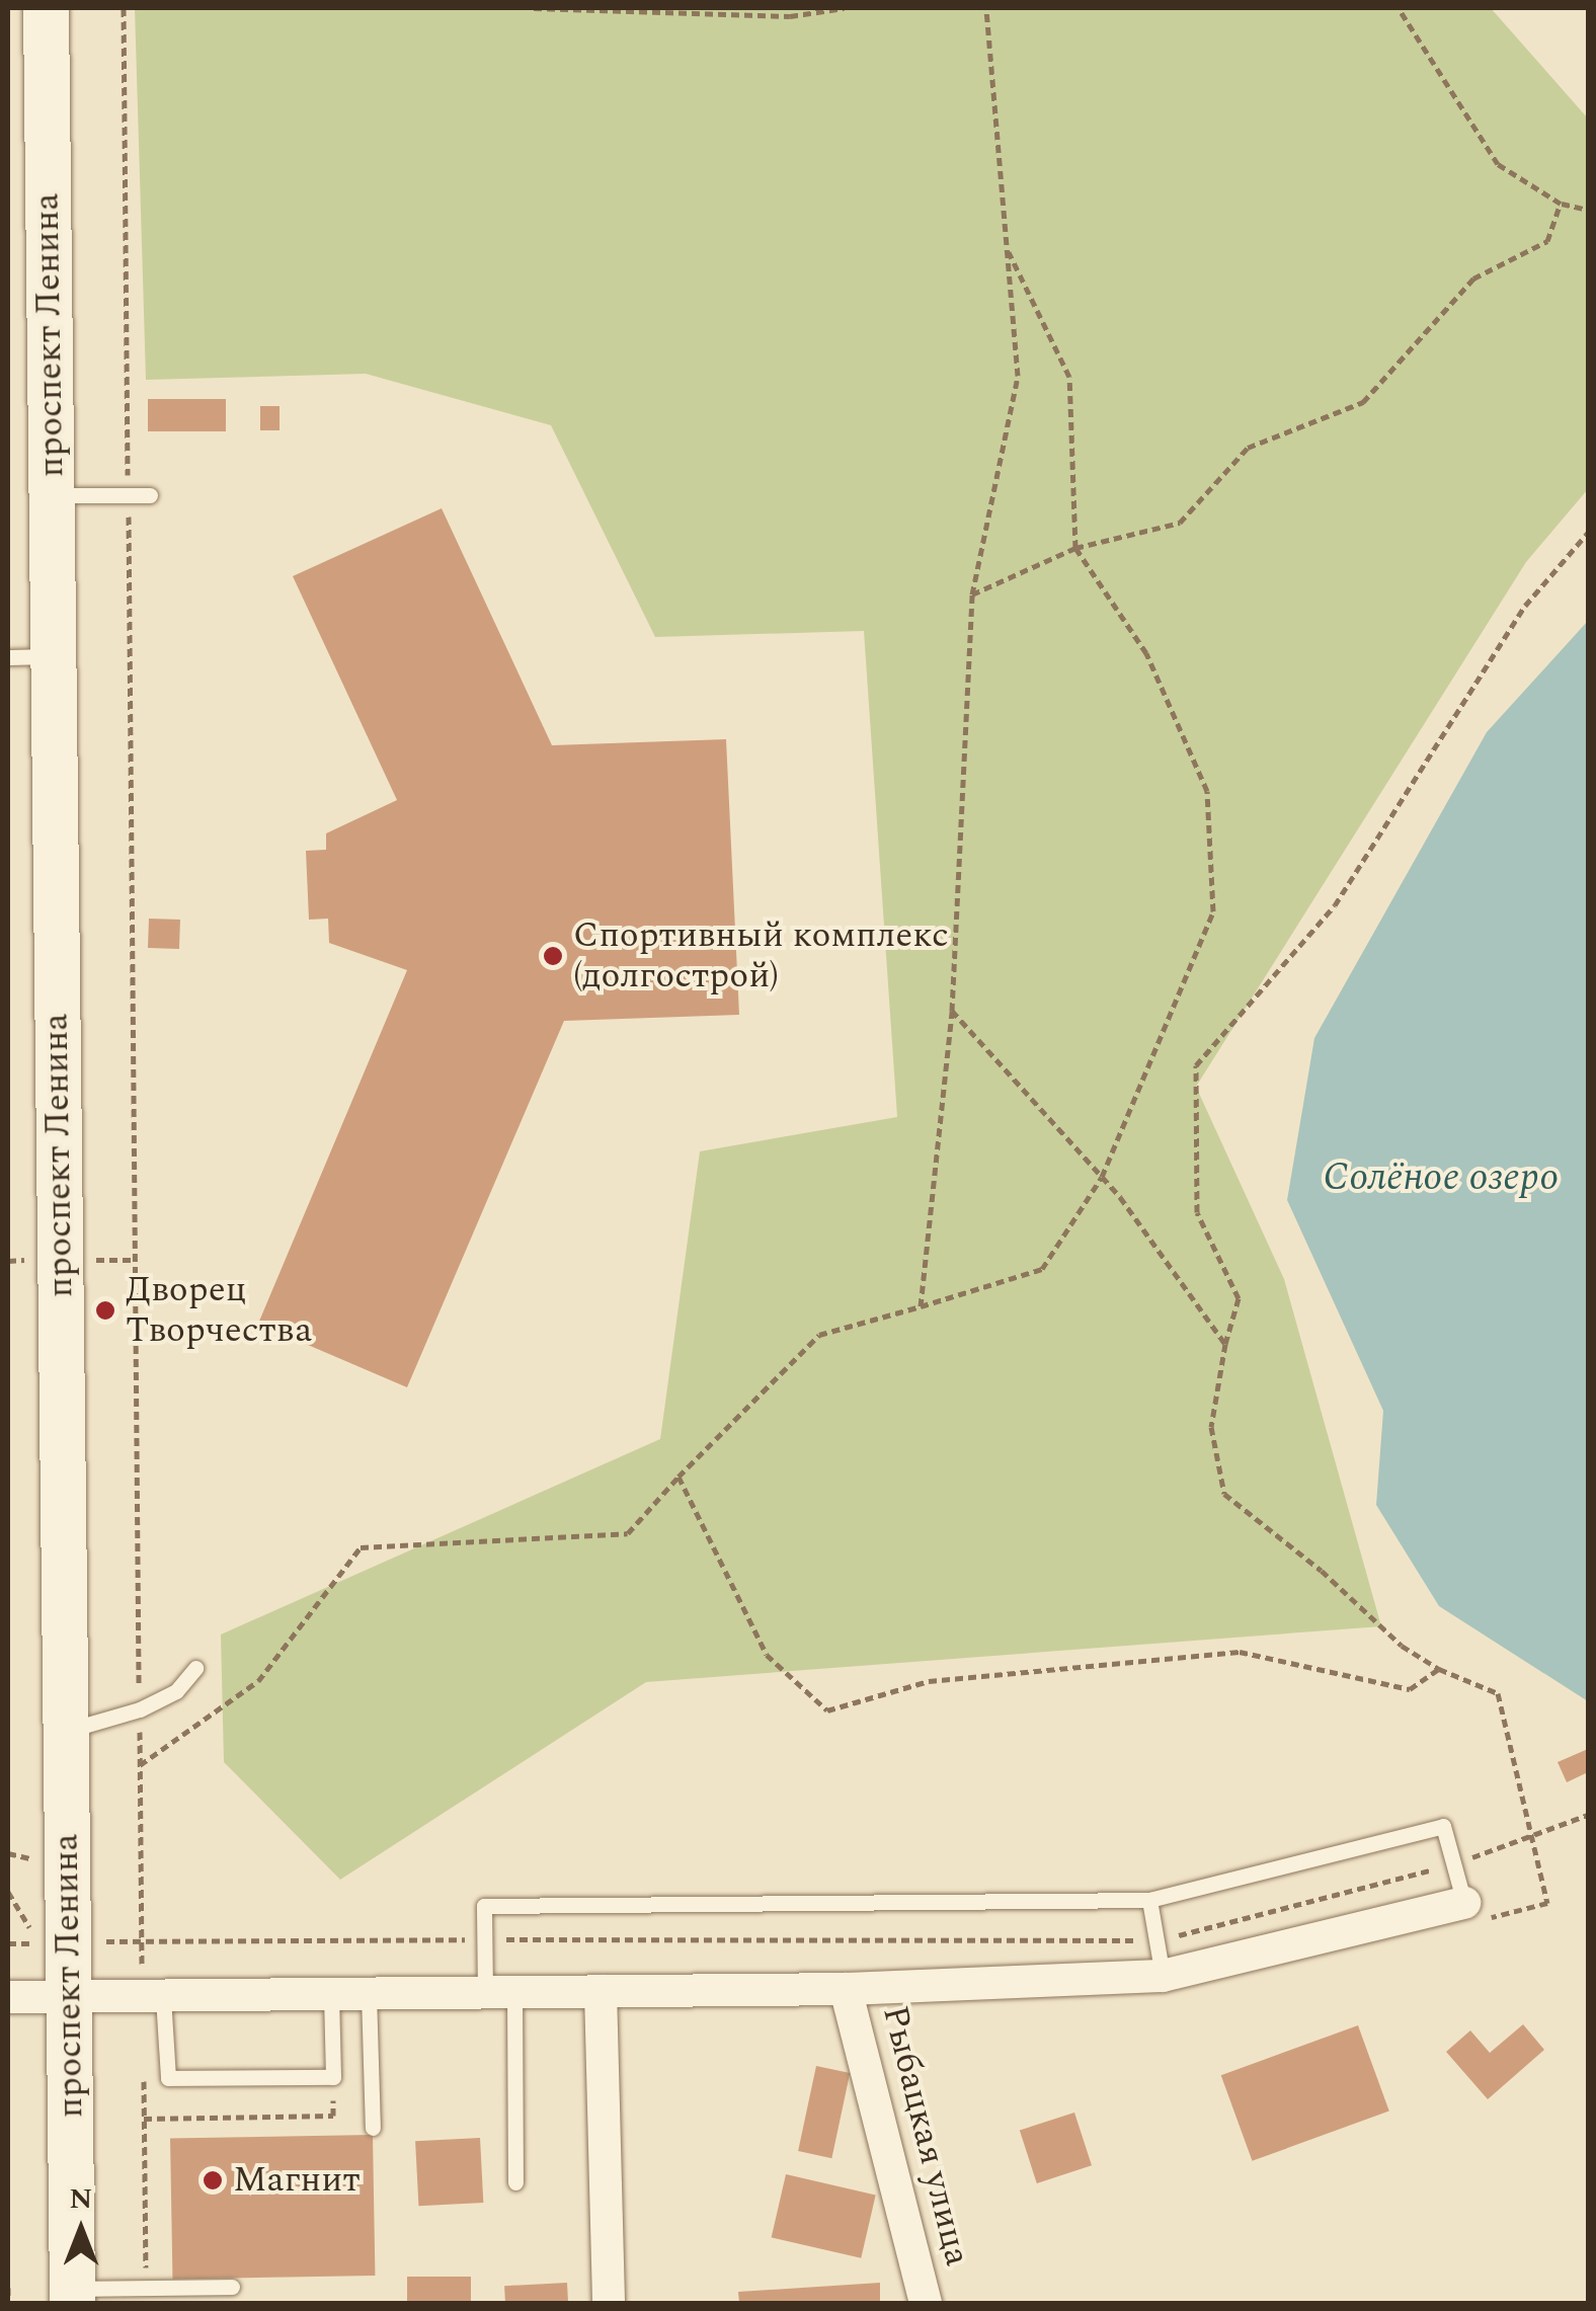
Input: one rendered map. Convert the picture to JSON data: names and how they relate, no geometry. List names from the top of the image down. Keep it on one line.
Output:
{"streets":{"street":["проспект Ленина","Рыбацкая улица"]},"water":["Солёное озеро"],"places":["Спортивный комплекс (долгострой)","Дворец Творчества","Магнит"],"north":"top"}
